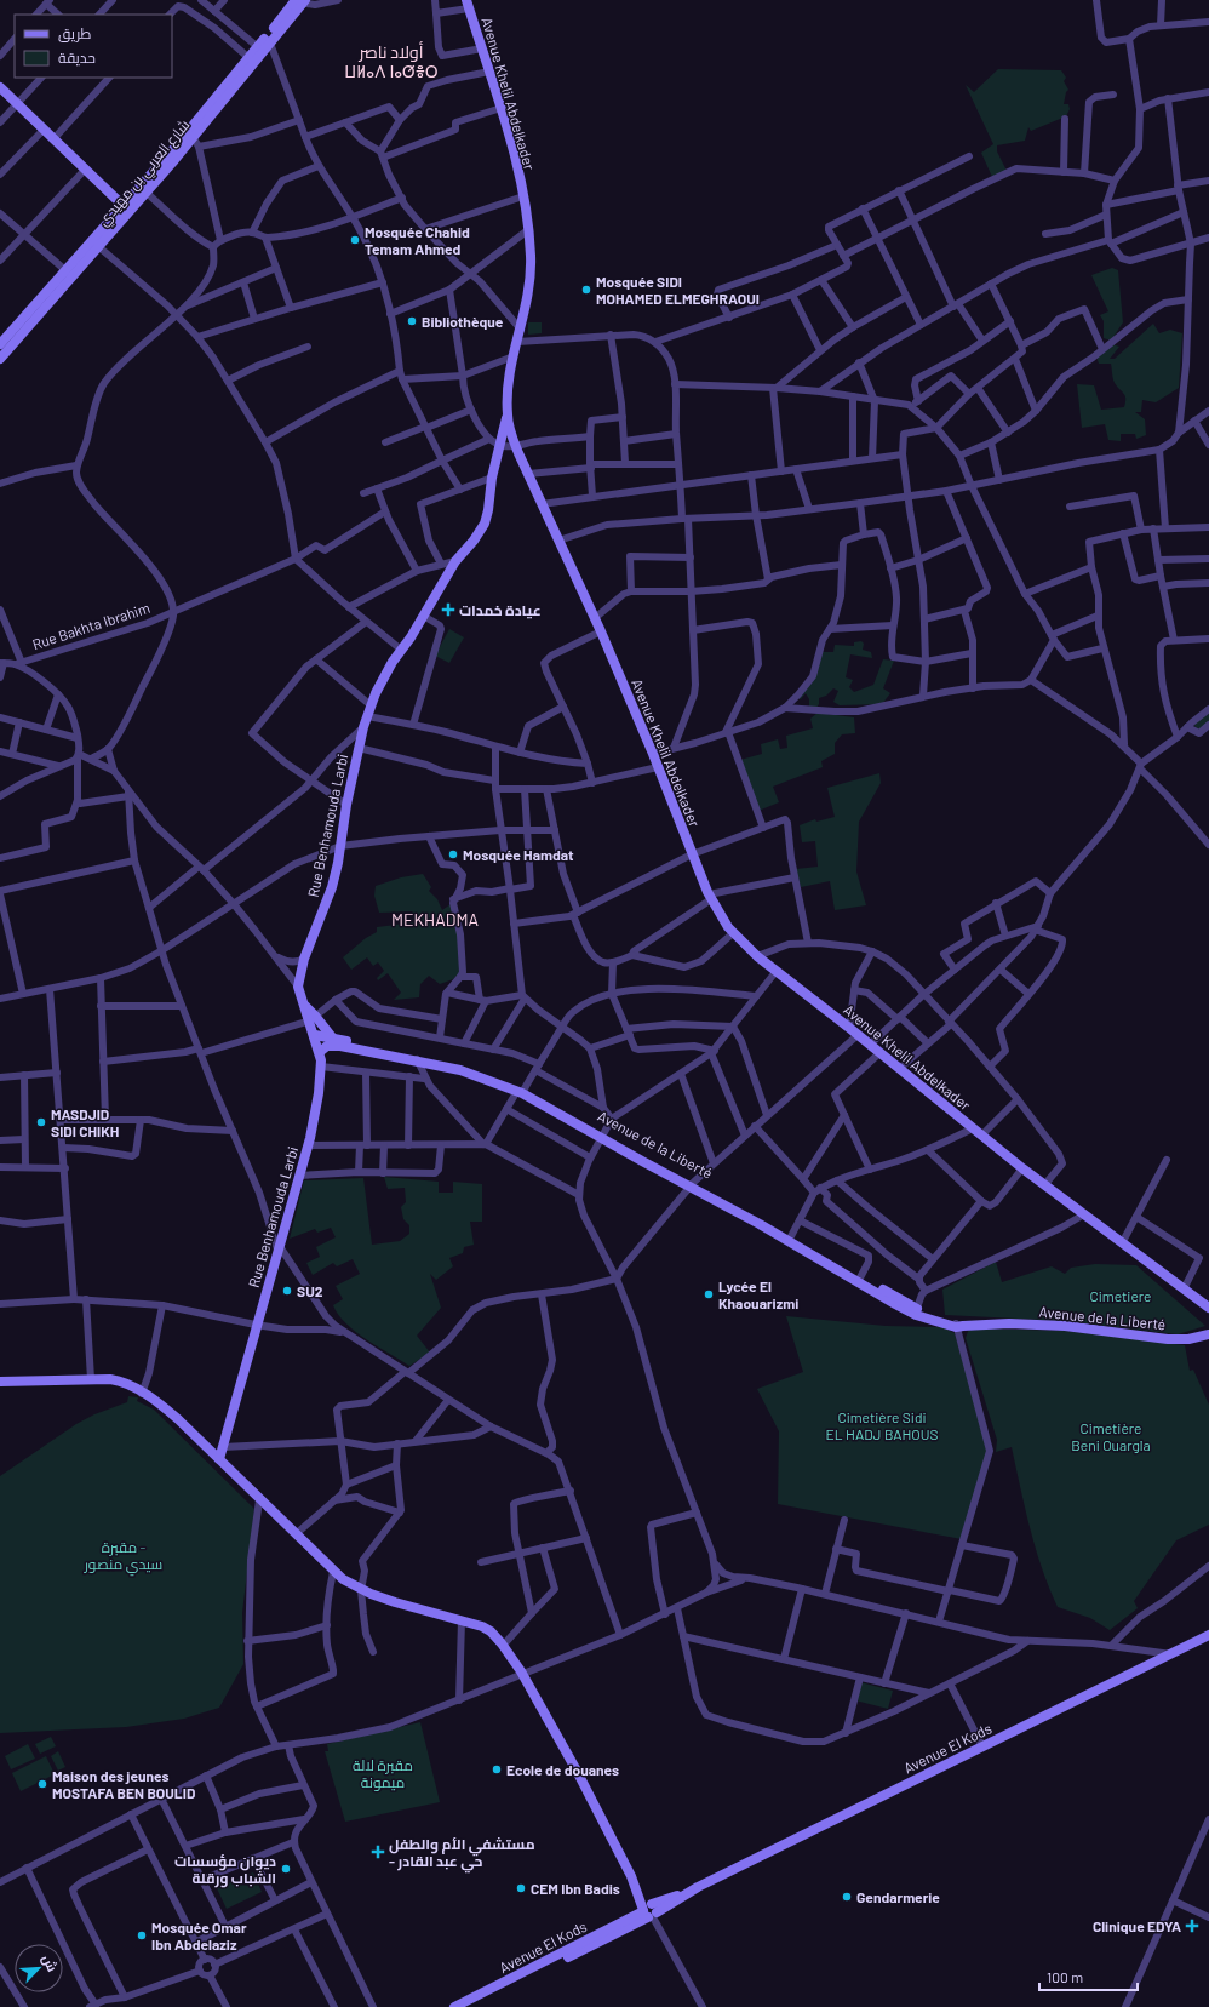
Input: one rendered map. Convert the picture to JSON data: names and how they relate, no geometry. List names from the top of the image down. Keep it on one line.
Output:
{"streets":{"street":["Avenue Khelil Abdelkader","شارع العربي بن مهيدي","Rue Bakhta Ibrahim","Rue Benhamouda Larbi","Avenue de la Liberté","Avenue El Kods"]},"crossings":[["Avenue Khelil Abdelkader","Rue Benhamouda Larbi"],["Rue Benhamouda Larbi","Avenue de la Liberté"]],"districts":["أولاد ناصر ⵡⵍⴰⴷ ⵏⴰⵚⴻⵔ","MEKHADMA"],"parks":["Cimetiere","Cimetière Sidi EL HADJ BAHOUS","Cimetière Beni Ouargla","مقبرة - سيدي منصور","مقبرة لالة ميمونة"],"places":{"other":["Mosquée Chahid Temam Ahmed","Mosquée SIDI MOHAMED ELMEGHRAOUI","Bibliothèque","Mosquée Hamdat","MASDJID SIDI CHIKH","SU2","Lycée El Khaouarizmi","Ecole de douanes","Maison des jeunes MOSTAFA BEN BOULID","ديوان مؤسسات الشباب ورقلة","CEM Ibn Badis","Gendarmerie","Mosquée Omar Ibn Abdelaziz"],"health":["عيادة خمدات","مستشفي الأم والطفل - حي عبد القادر","Clinique EDYA"]},"legend":["طريق","حديقة"],"scale_bar":"100 m","north":"top right"}
